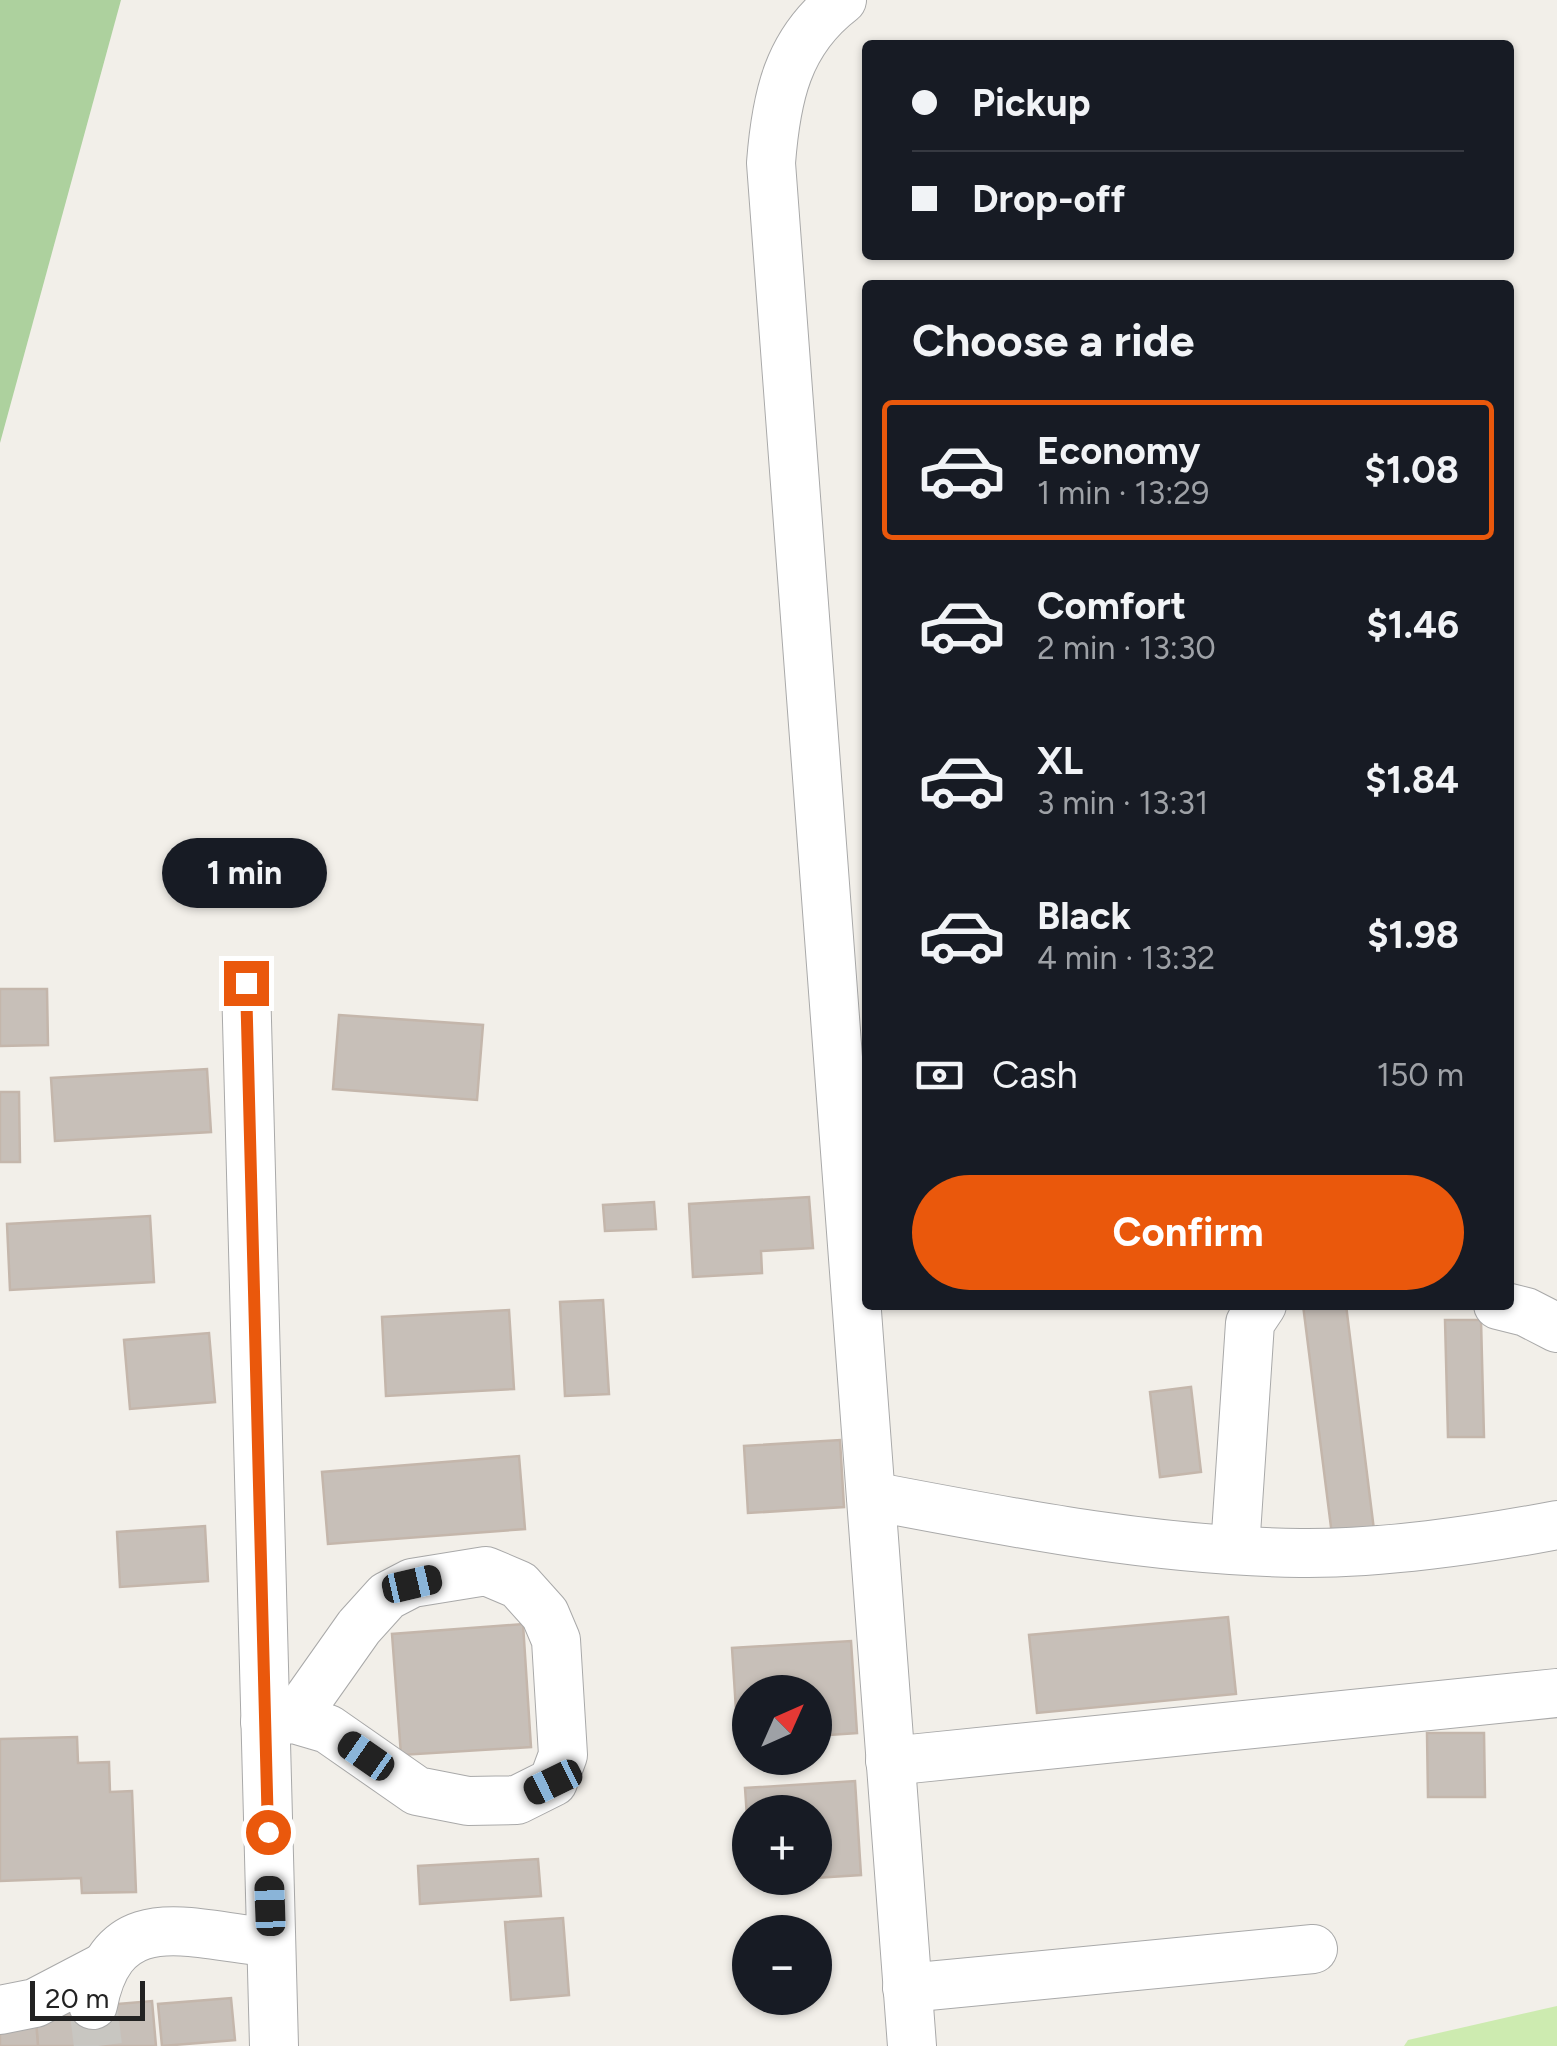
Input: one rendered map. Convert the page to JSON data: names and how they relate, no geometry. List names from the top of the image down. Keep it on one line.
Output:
{"scale_bar":"20 m","north":"top right","page":{"banner":["Pickup","Drop-off"],"heading":"Choose a ride","list":[{"name":"Economy","note":"1 min · 13:29","value":"$1.08"},{"name":"Comfort","note":"2 min · 13:30","value":"$1.46"},{"name":"XL","note":"3 min · 13:31","value":"$1.84"},{"name":"Black","note":"4 min · 13:32","value":"$1.98"}],"bubble":"1 min","pay":["Cash","150 m"],"buttons":"Confirm","map_buttons":["+","−"],"scale":"20 m"}}
